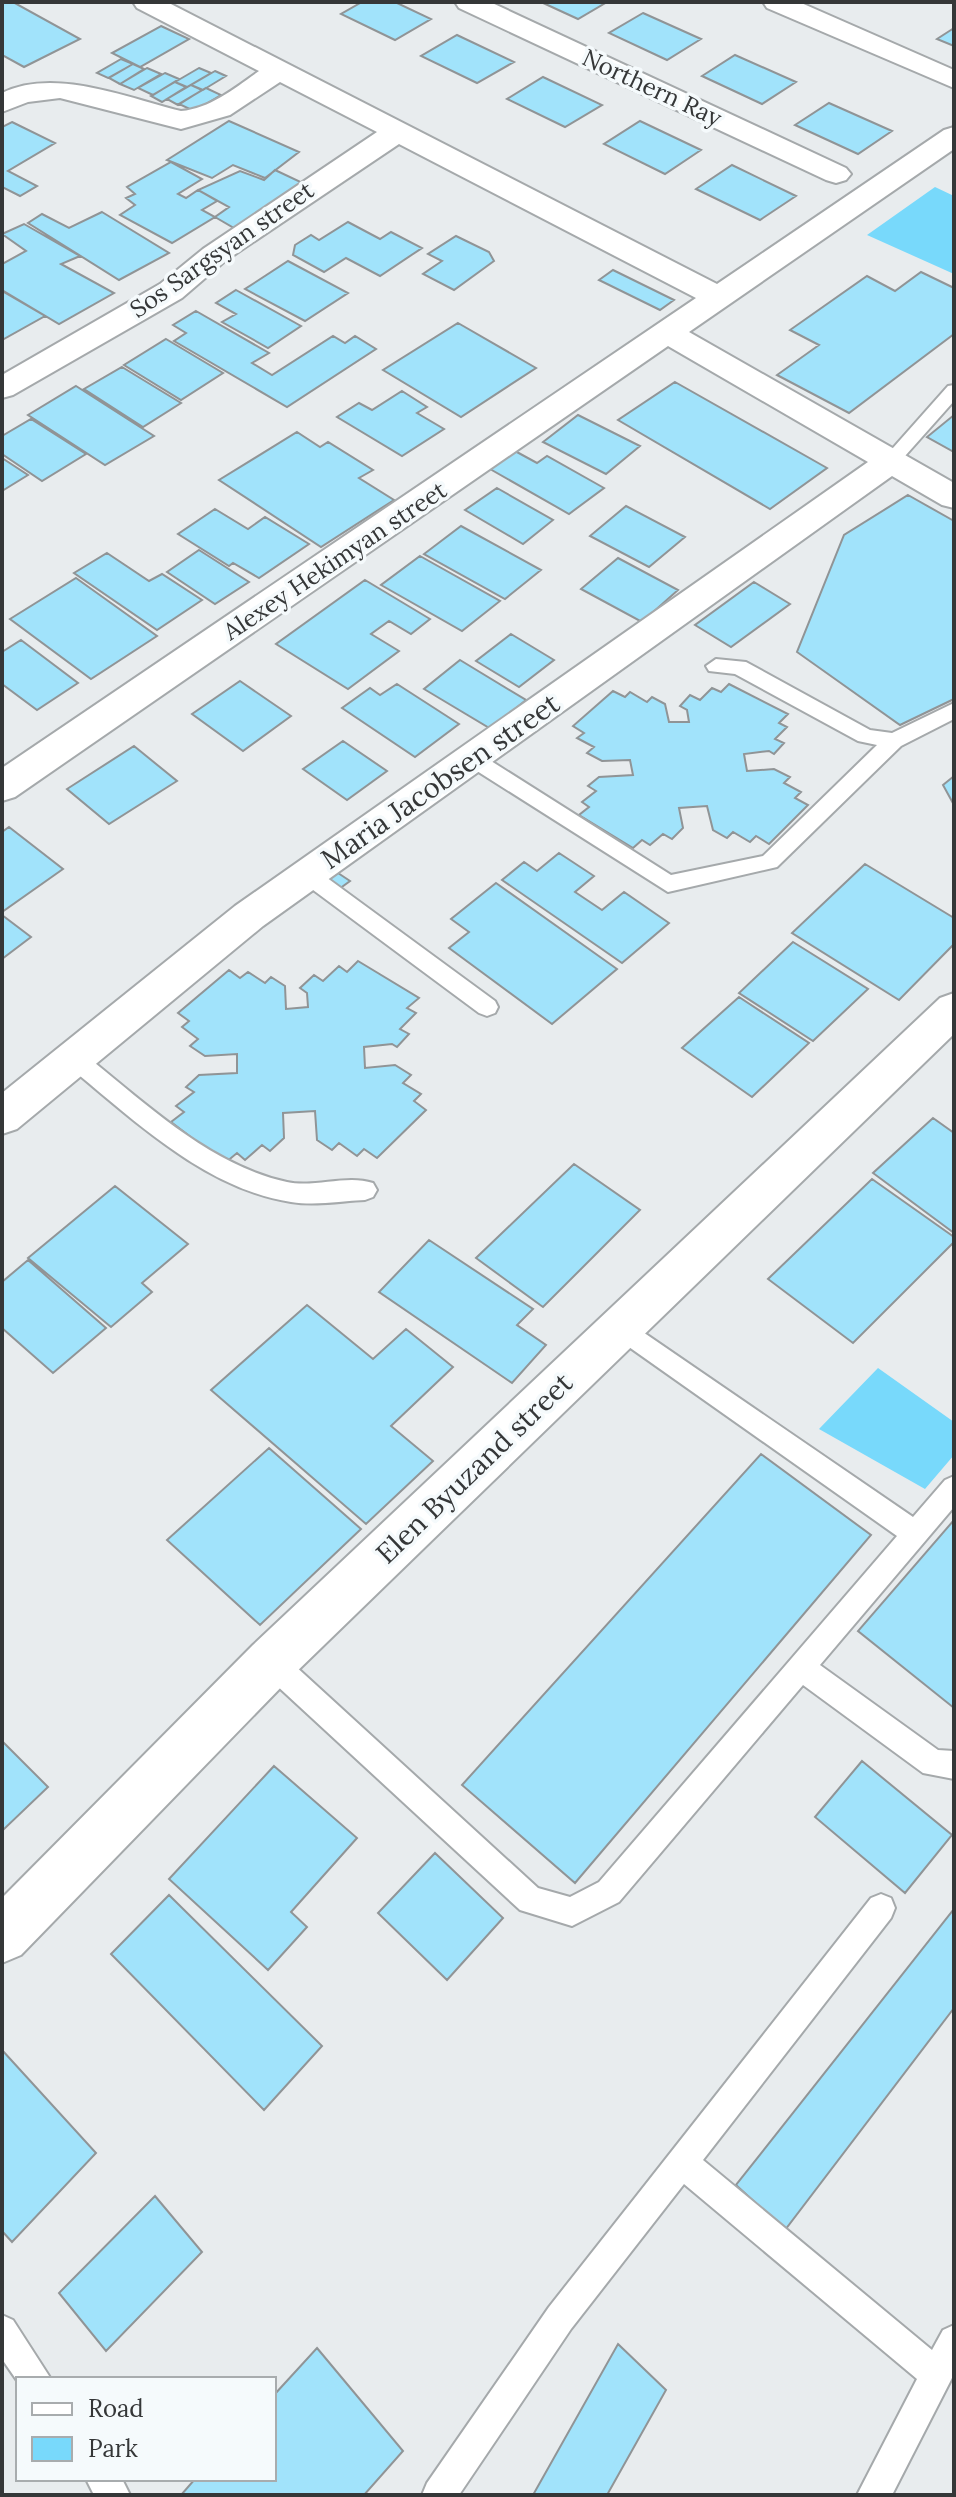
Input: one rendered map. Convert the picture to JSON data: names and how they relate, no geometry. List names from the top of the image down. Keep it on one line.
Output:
{"streets":{"street":["Northern Ray","Sos Sargsyan street","Alexey Hekimyan street","Maria Jacobsen street","Elen Byuzand street"]},"legend":["Road","Park"]}
